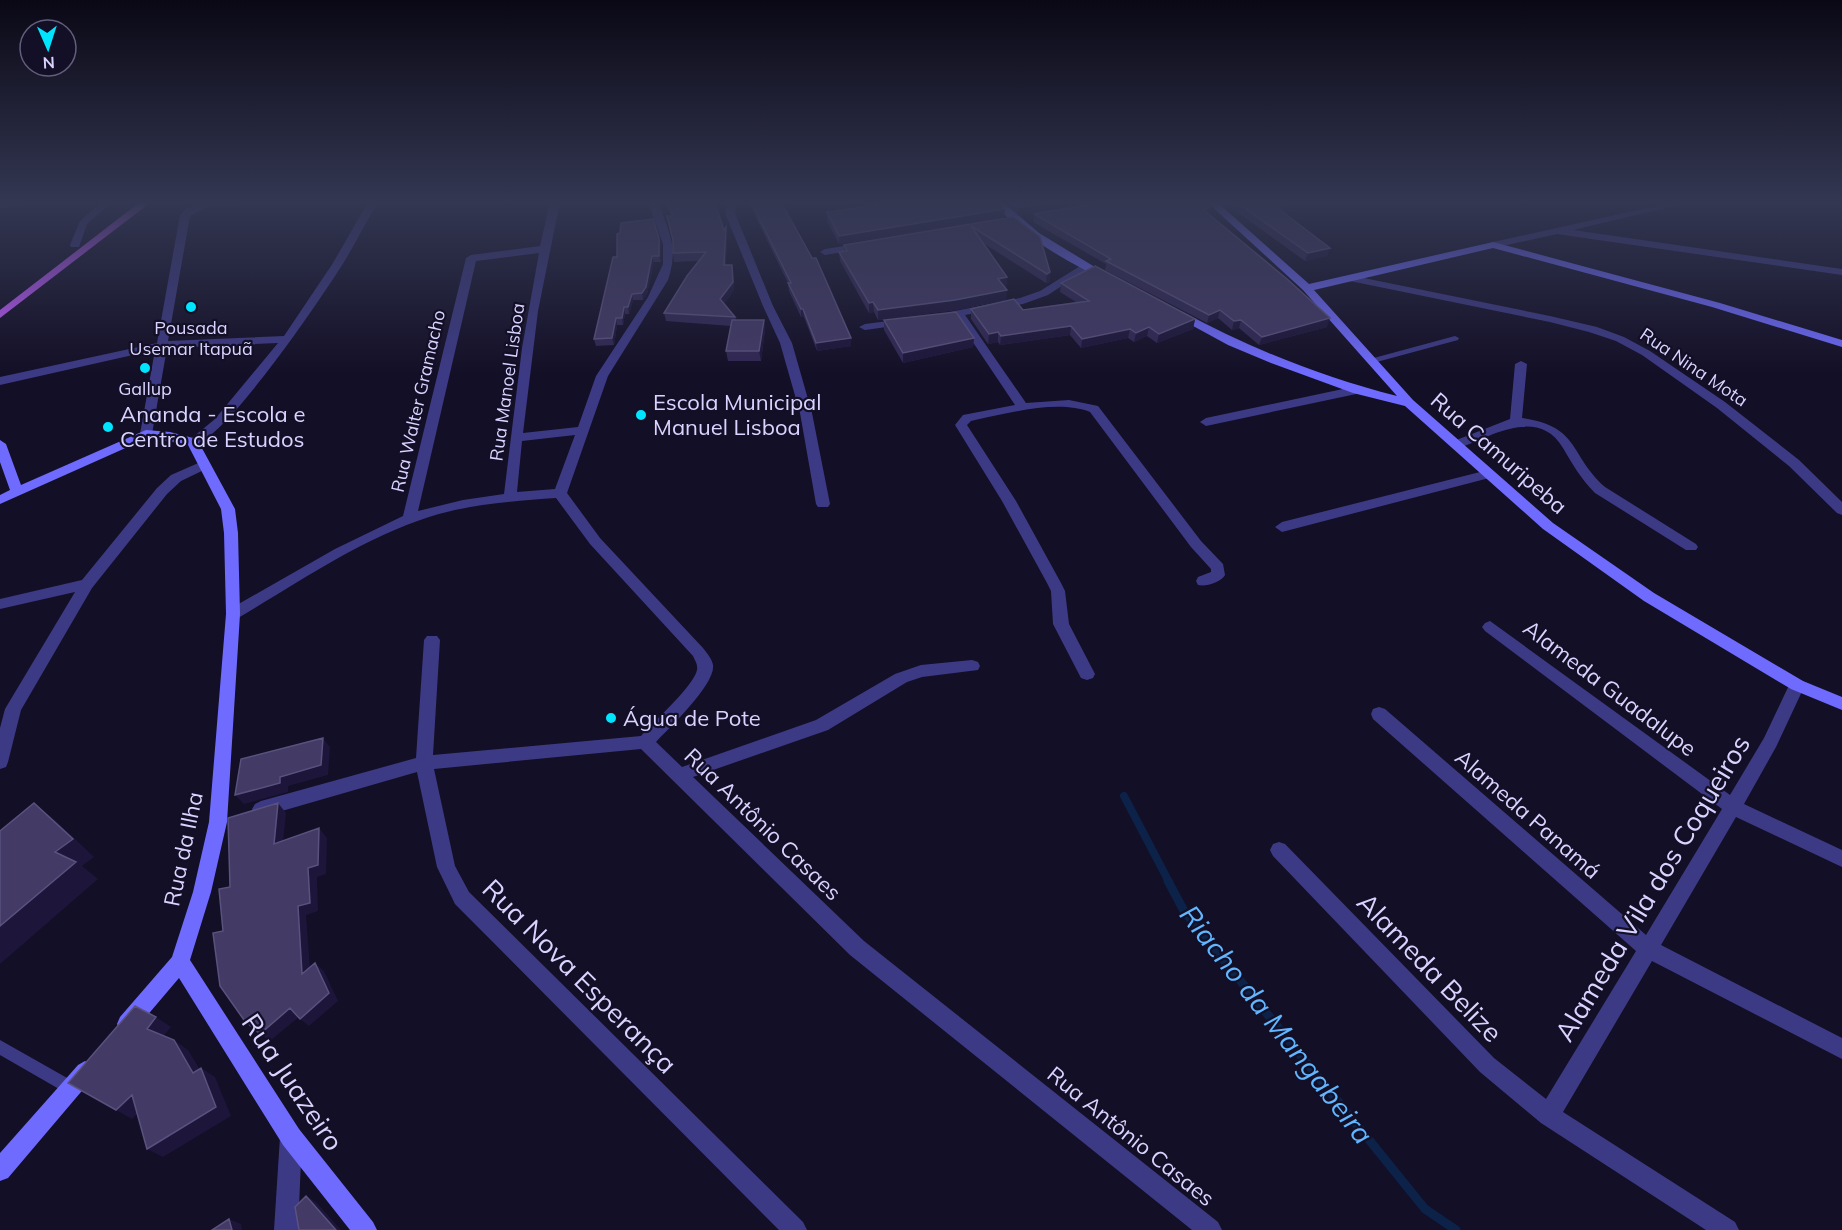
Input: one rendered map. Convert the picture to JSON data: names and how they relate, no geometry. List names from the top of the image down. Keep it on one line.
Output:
{"streets":{"main road":["Rua Camuripeba","Rua da Ilha","Rua Juazeiro"],"street":["Rua Nina Mota","Rua Manoel Lisboa","Rua Walter Gramacho","Alameda Guadalupe","Alameda Panamá","Rua Antônio Casaes","Alameda Vila dos Coqueiros","Alameda Belize","Rua Nova Esperança"]},"crossings":[["Rua Camuripeba","Alameda Vila dos Coqueiros"],["Alameda Guadalupe","Alameda Vila dos Coqueiros"],["Alameda Panamá","Alameda Vila dos Coqueiros"],["Rua da Ilha","Rua Juazeiro"],["Alameda Vila dos Coqueiros","Alameda Belize"]],"water":["Riacho da Mangabeira"],"places":["Pousada Usemar Itapuã","Gallup","Escola Municipal Manuel Lisboa","Ananda - Escola e Centro de Estudos","Água de Pote"],"north":"bottom"}
